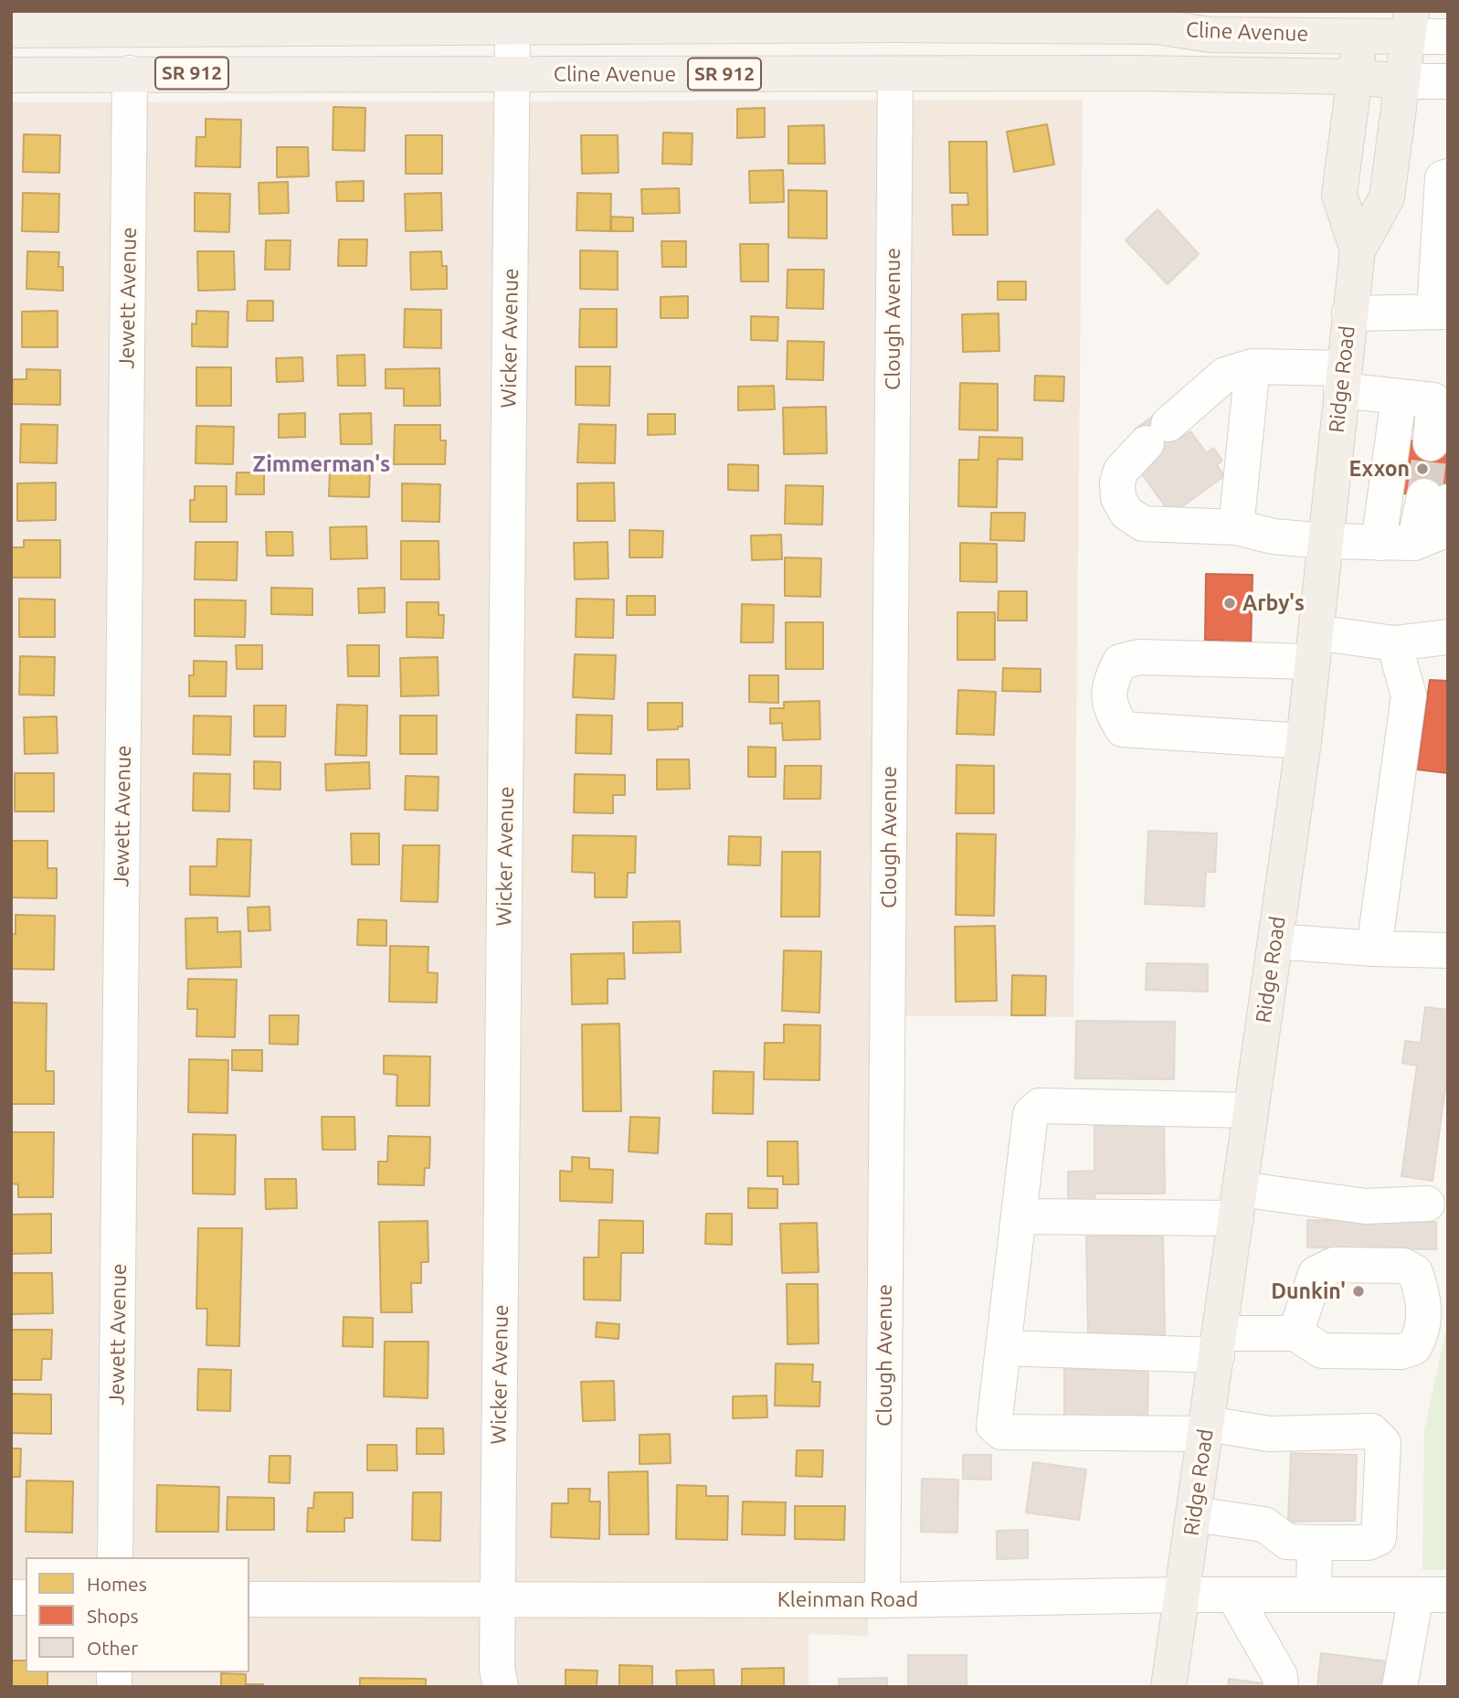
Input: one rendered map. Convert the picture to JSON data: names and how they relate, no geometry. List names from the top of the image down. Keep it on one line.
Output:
{"streets":{"main road":["Cline Avenue","SR 912","Ridge Road"],"street":["Jewett Avenue","Clough Avenue","Wicker Avenue","Kleinman Road"]},"crossings":[["Cline Avenue","Jewett Avenue"],["Cline Avenue","Clough Avenue"],["Cline Avenue","Wicker Avenue"],["Cline Avenue","Ridge Road"],["Clough Avenue","Kleinman Road"],["Wicker Avenue","Kleinman Road"],["Ridge Road","Kleinman Road"]],"districts":["Zimmerman's"],"places":["Exxon","Arby's","Dunkin'"],"legend":["Homes","Shops","Other"]}
